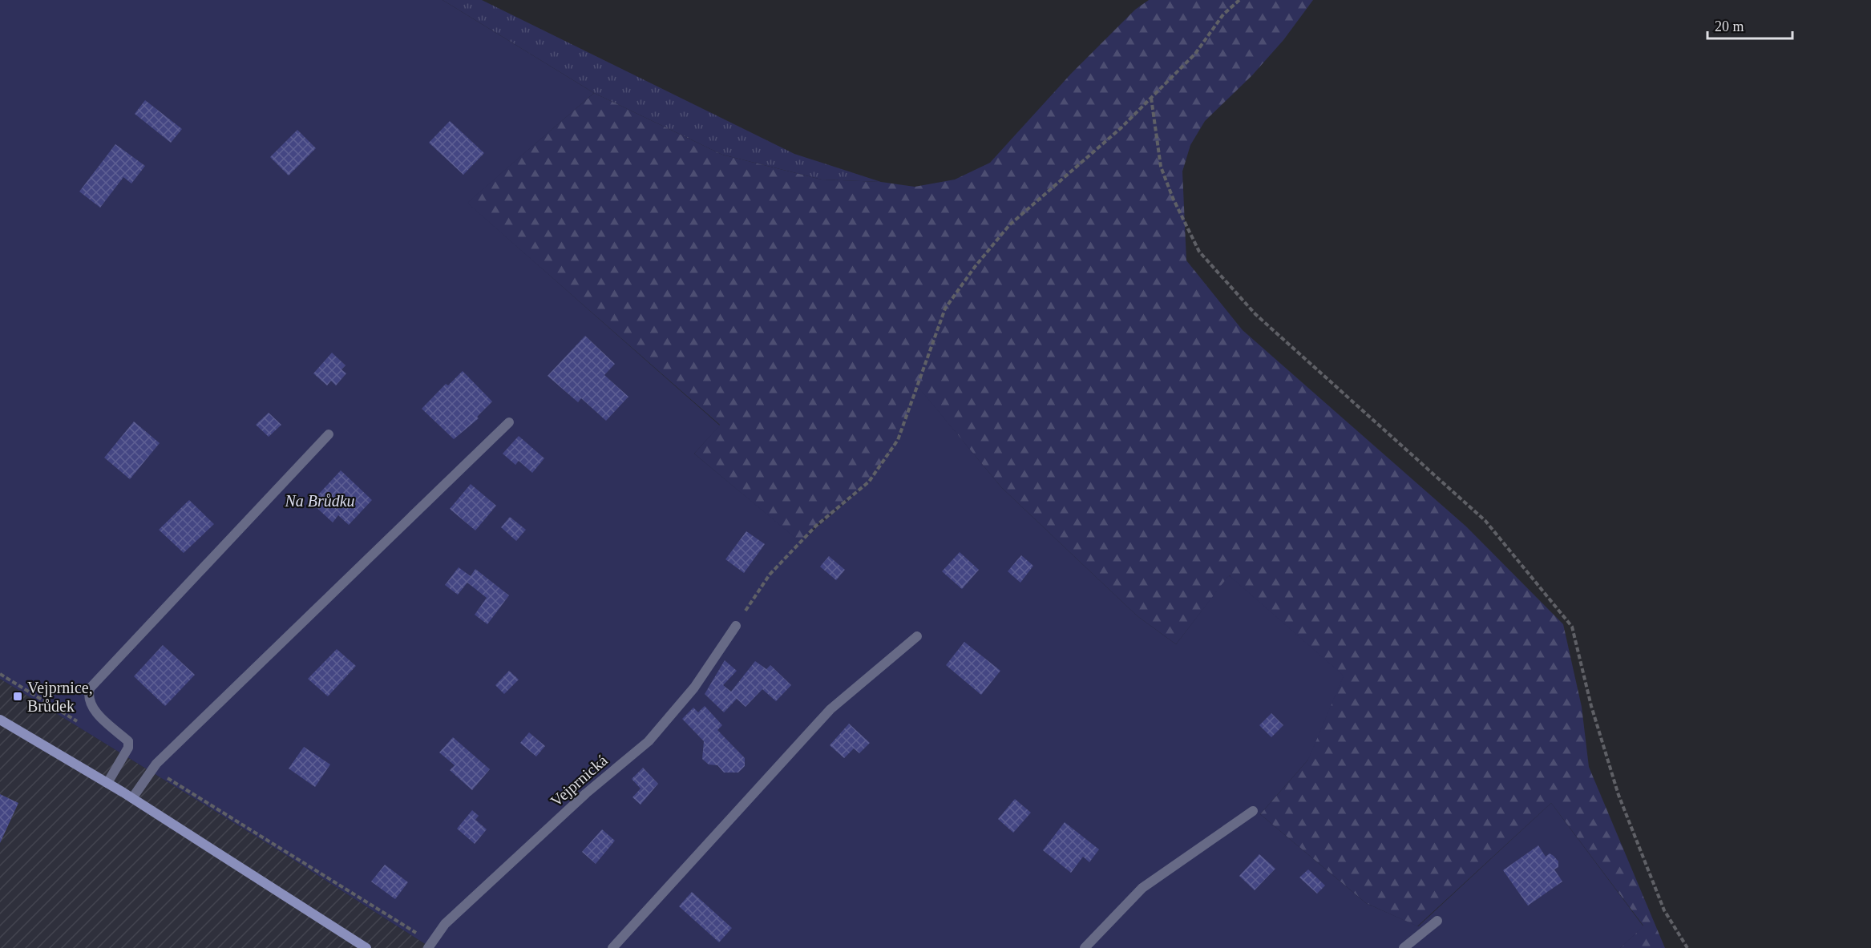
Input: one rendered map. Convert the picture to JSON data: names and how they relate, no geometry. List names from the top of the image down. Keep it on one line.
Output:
{"streets":{"street":["Vejprnická"]},"parks":["Na Brůdku"],"places":{"transit":["Vejprnice, Brůdek"]},"scale_bar":"20 m"}
